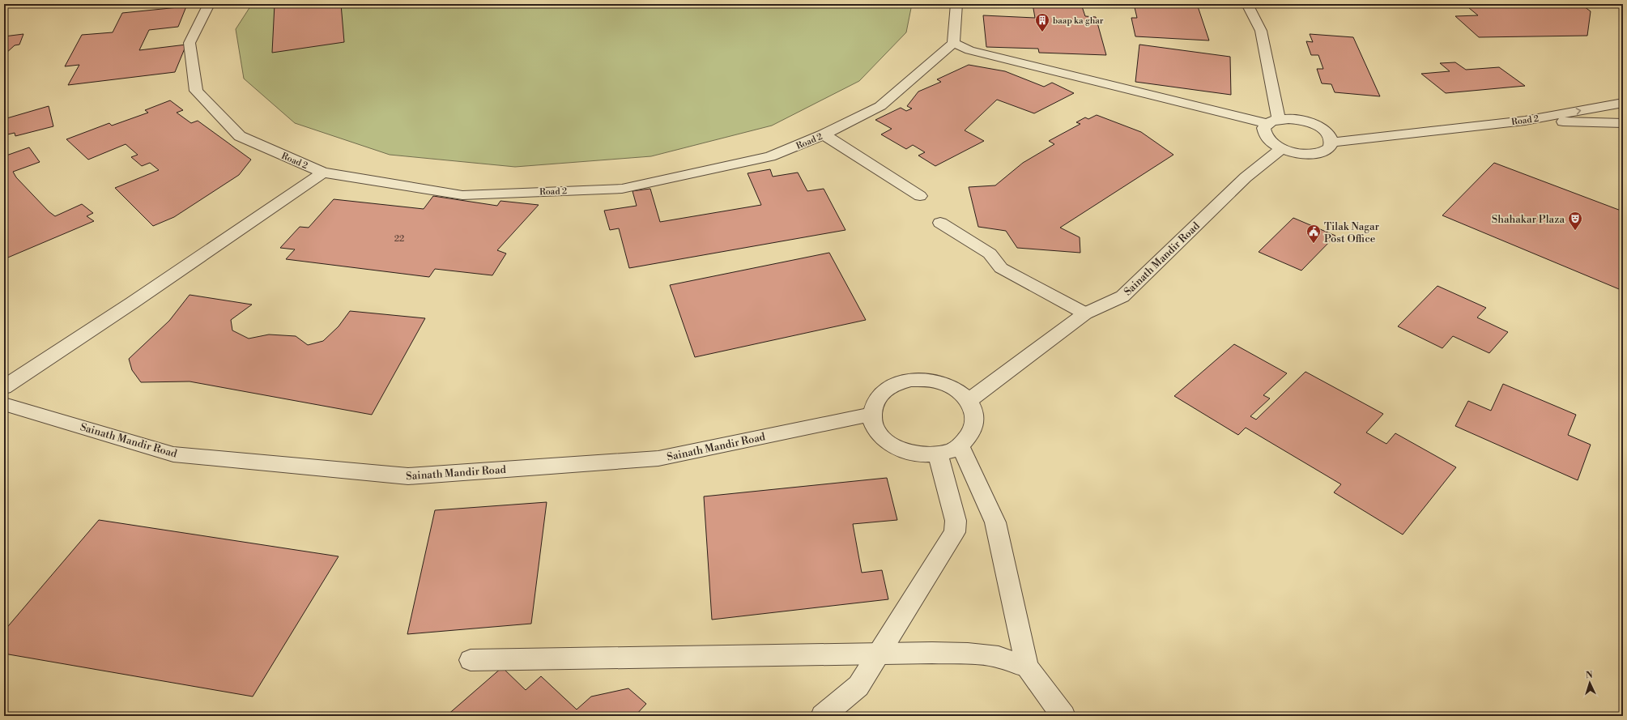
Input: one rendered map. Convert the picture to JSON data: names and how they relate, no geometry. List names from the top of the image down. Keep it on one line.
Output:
{"streets":{"street":["Road 2","Sainath Mandir Road"]},"places":{"building":["baap ka ghar"],"theatre":["Shahakar Plaza"],"public building":["Tilak Nagar Post Office"]},"house_numbers":["22"],"north":"top"}
